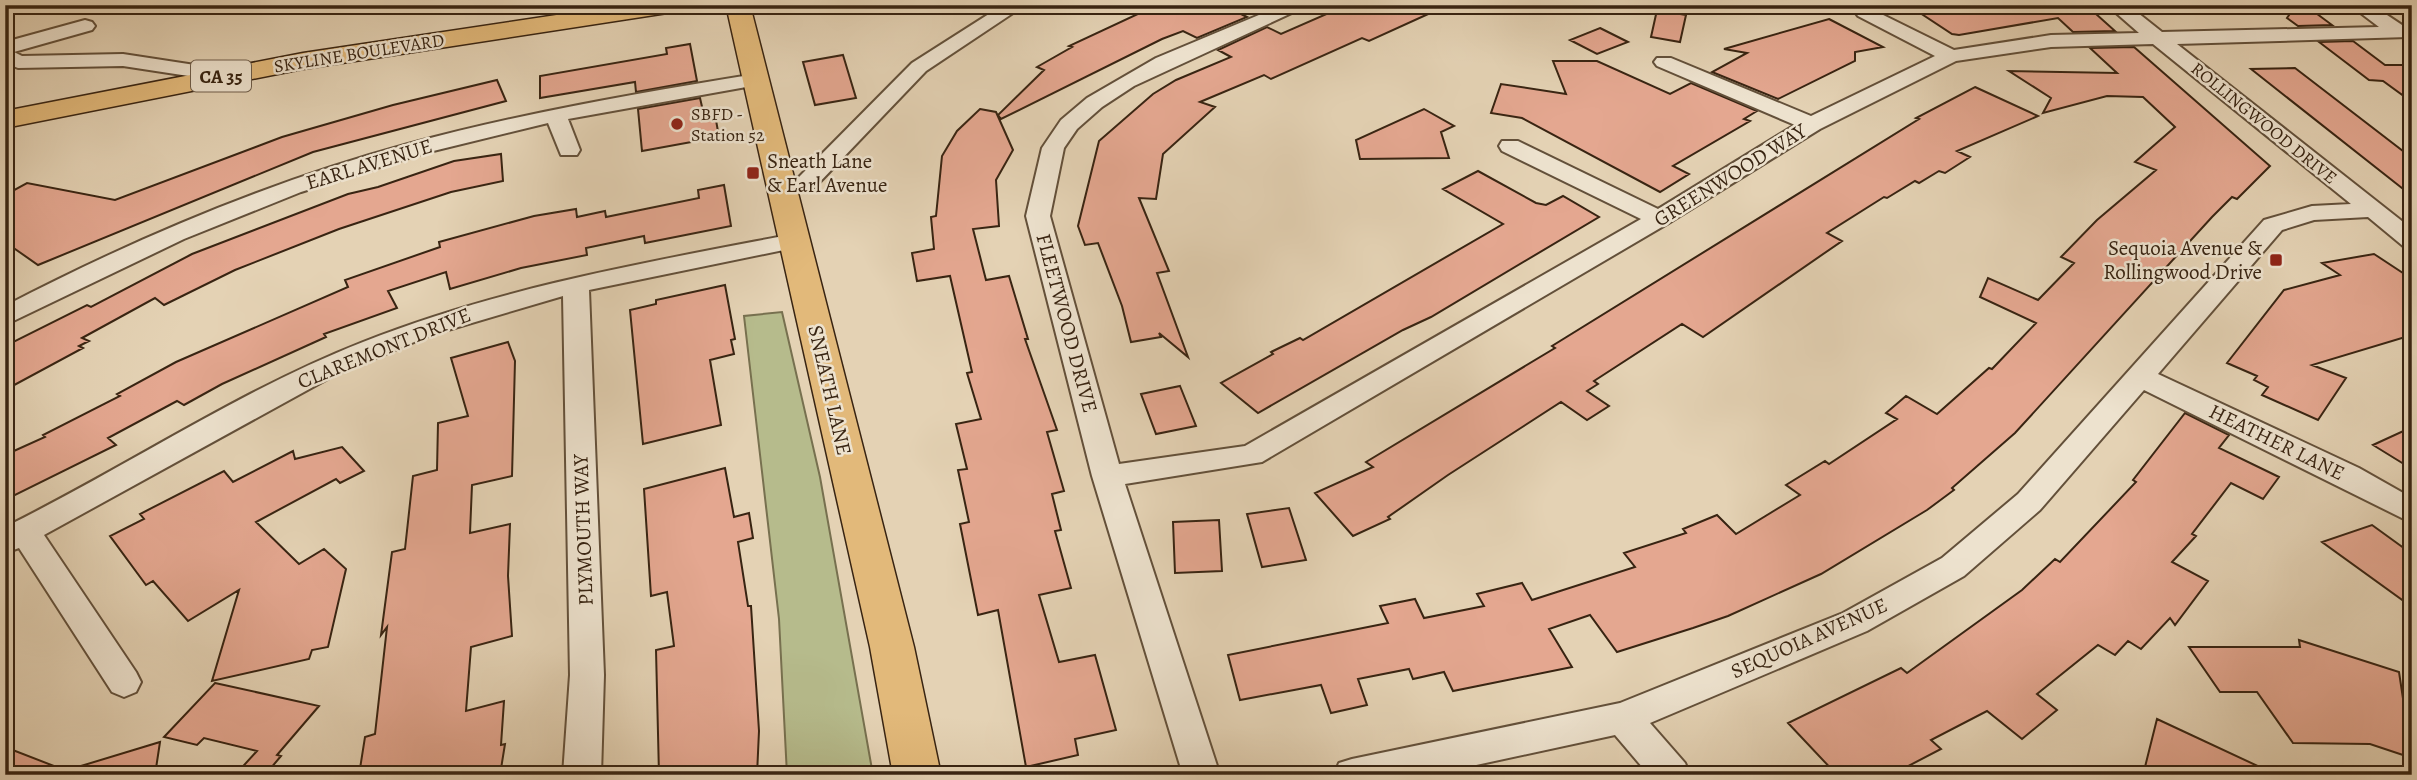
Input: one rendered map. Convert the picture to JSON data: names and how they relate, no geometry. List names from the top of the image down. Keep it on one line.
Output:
{"streets":{"main road":["SKYLINE BOULEVARD","CA 35","SNEATH LANE"],"street":["ROLLINGWOOD DRIVE","EARL AVENUE","GREENWOOD WAY","FLEETWOOD DRIVE","CLAREMONT DRIVE","HEATHER LANE","PLYMOUTH WAY","SEQUOIA AVENUE"]},"crossings":[["ROLLINGWOOD DRIVE","GREENWOOD WAY"],["ROLLINGWOOD DRIVE","SEQUOIA AVENUE"],["EARL AVENUE","SNEATH LANE"],["GREENWOOD WAY","FLEETWOOD DRIVE"],["CLAREMONT DRIVE","SNEATH LANE"],["CLAREMONT DRIVE","PLYMOUTH WAY"],["HEATHER LANE","SEQUOIA AVENUE"]],"places":{"other":["SBFD - Station 52"],"transit":["Sneath Lane & Earl Avenue","Sequoia Avenue & Rollingwood Drive"]}}
